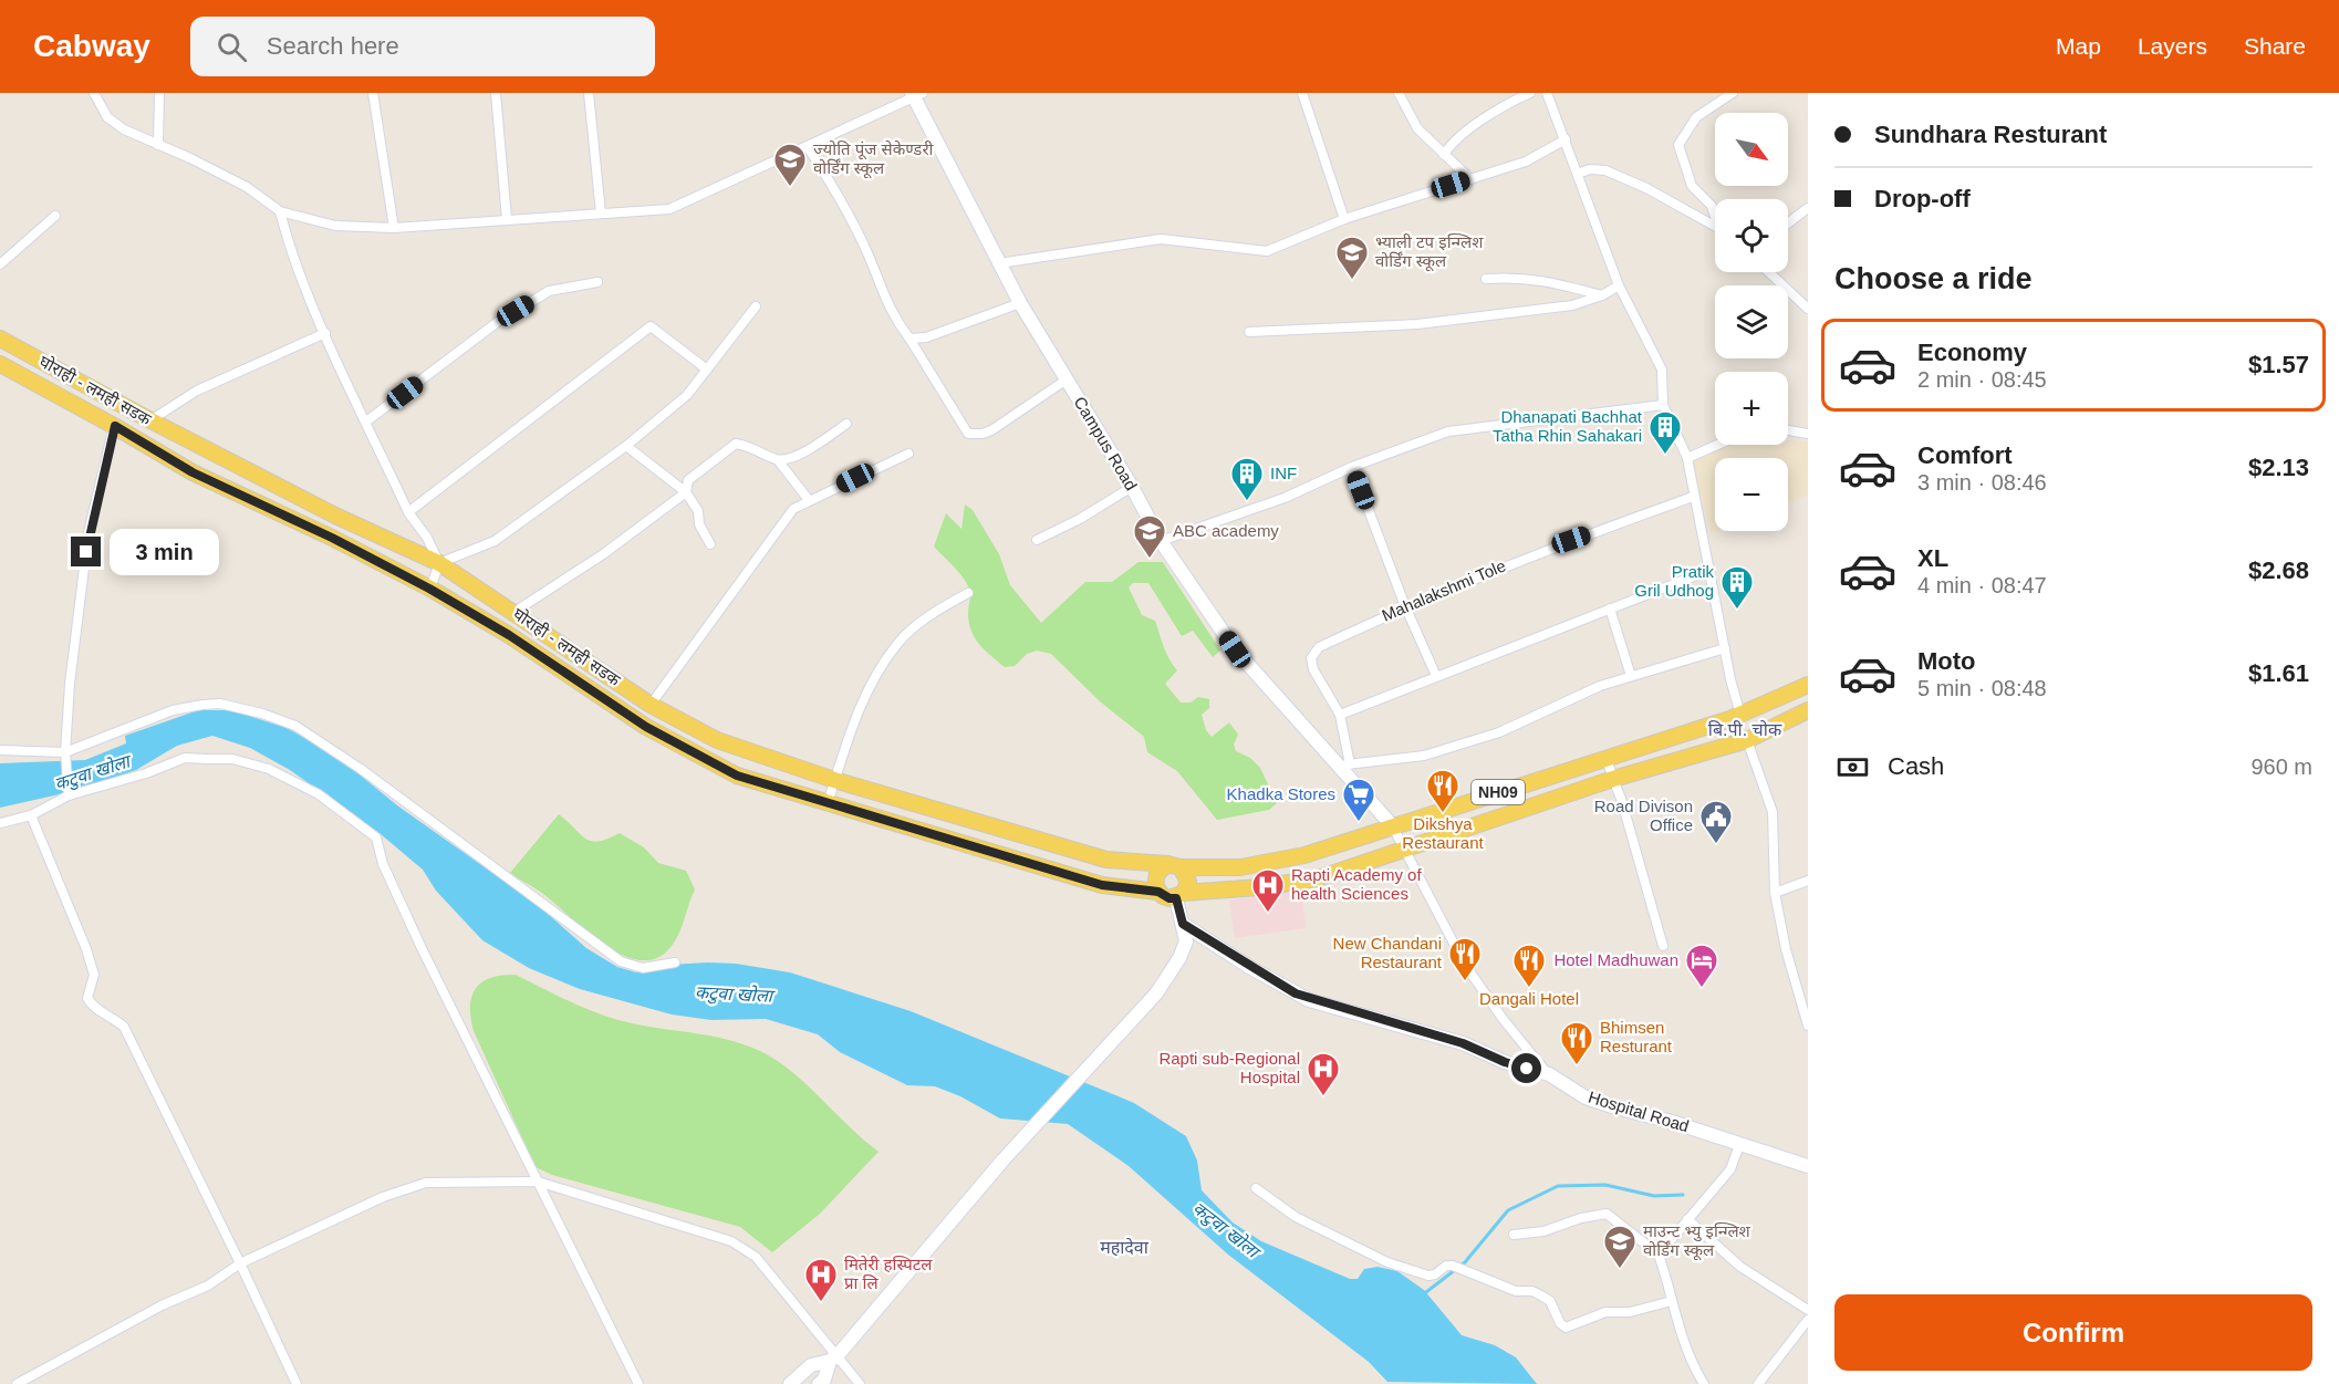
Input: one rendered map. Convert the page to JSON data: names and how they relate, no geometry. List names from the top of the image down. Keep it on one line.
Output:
{"streets":{"main road":["घोराही - लमही सडक","NH09"],"street":["Campus Road","Mahalakshmi Tole","Hospital Road"]},"crossings":[["घोराही - लमही सडक","NH09"],["Campus Road","NH09"]],"districts":["बि.पी. चोक","महादेवा"],"water":["कटुवा खोला"],"places":{"school or university":["ज्योति पूंज सेकेण्डरी वोर्डिंग स्कूल","भ्याली टप इन्ग्लिश वोर्डिंग स्कूल","ABC academy","माउन्ट भ्यु इन्ग्लिश वोर्डिंग स्कूल"],"building":["Dhanapati Bachhat Tatha Rhin Sahakari","INF","Pratik Gril Udhog"],"restaurant":["Dikshya Restaurant","New Chandani Restaurant","Dangali Hotel","Bhimsen Resturant"],"supermarket":["Khadka Stores"],"public building":["Road Divison Office"],"hospital":["Rapti Academy of health Sciences","Rapti sub-Regional Hospital","मितेरी हस्पिटल प्रा लि"],"hotel":["Hotel Madhuwan"]},"north":"bottom right","page":{"header":"Cabway","search":"Search here","nav":["Map","Layers","Share"],"banner":["Sundhara Resturant","Drop-off"],"map_buttons":["+","−"],"heading":"Choose a ride","list":[{"name":"Economy","note":"2 min · 08:45","value":"$1.57"},{"name":"Comfort","note":"3 min · 08:46","value":"$2.13"},{"name":"XL","note":"4 min · 08:47","value":"$2.68"},{"name":"Moto","note":"5 min · 08:48","value":"$1.61"}],"bubble":"3 min","pay":["Cash","960 m"],"buttons":"Confirm"}}
